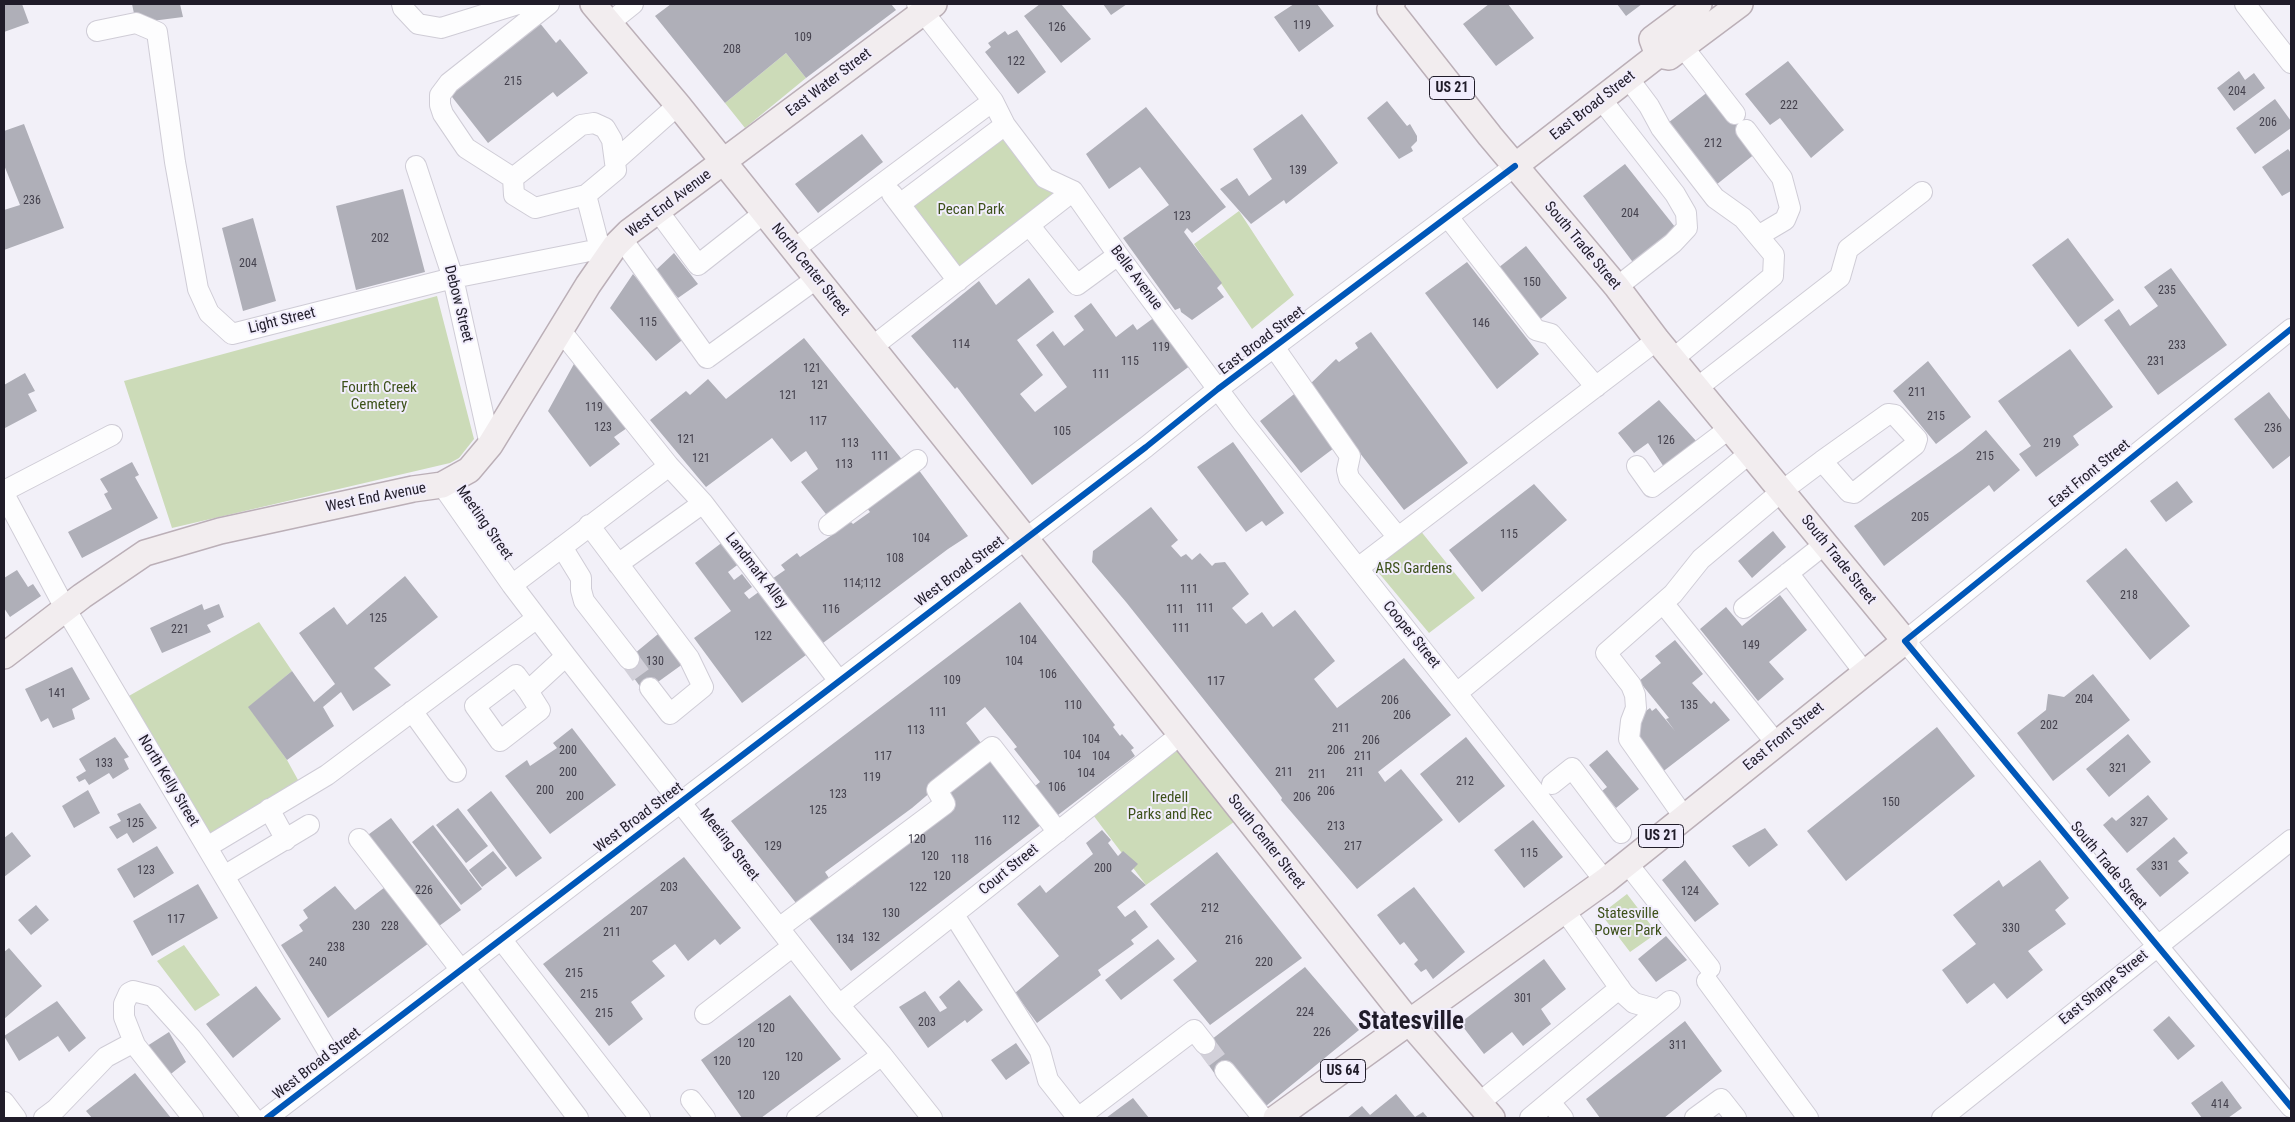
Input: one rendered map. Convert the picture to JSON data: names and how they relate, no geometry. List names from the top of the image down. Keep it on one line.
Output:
{"streets":{"main road":["East Water Street","US 21","East Broad Street","West End Avenue","South Trade Street","North Center Street","East Front Street","South Center Street","US 64"],"street":["Belle Avenue","Debow Street","Light Street","Meeting Street","Landmark Alley","West Broad Street","Cooper Street","North Kelly Street","Court Street","East Sharpe Street"]},"crossings":[["East Water Street","West End Avenue"],["East Water Street","North Center Street"],["East Broad Street","South Trade Street"],["East Broad Street","North Center Street"],["East Broad Street","Belle Avenue"],["East Broad Street","West Broad Street"],["East Broad Street","Cooper Street"],["East Broad Street","South Center Street"],["West End Avenue","North Center Street"],["West End Avenue","Debow Street"],["West End Avenue","Light Street"],["West End Avenue","Meeting Street"],["West End Avenue","Landmark Alley"],["West End Avenue","North Kelly Street"],["South Trade Street","East Front Street"],["South Trade Street","East Sharpe Street"],["North Center Street","West Broad Street"],["North Center Street","South Center Street"],["Belle Avenue","Cooper Street"],["Debow Street","Light Street"],["East Front Street","Cooper Street"],["East Front Street","South Center Street"],["East Front Street","US 64"],["Meeting Street","West Broad Street"],["Meeting Street","Court Street"],["Landmark Alley","West Broad Street"],["West Broad Street","North Kelly Street"],["West Broad Street","South Center Street"],["South Center Street","Court Street"],["South Center Street","US 64"]],"districts":["Statesville"],"parks":["Pecan Park","Fourth Creek Cemetery","ARS Gardens","Iredell Parks and Rec","Statesville Power Park"],"house_numbers":["119","126","109","208","122","215","204","222","206","212","139","236","204","123","202","204","150","235","115","146","114","233","119","115","231","121","111","121","211","121","119","215","117","123","236","105","121","126","113","219","111","215","121","113","205","115","104","108","114;112","111","218","111","116","111","125","111","221","122","104","149","130","104","106","109","117","141","204","206","110","135","111","206","202","211","113","104","206","200","206","104","117","104","211","133","321","200","211","211","104","211","119","212","106","200","206","123","200","206","150","125","112","327","125","213","120","116","129","217","115","120","118","331","200","123","120","203","122","226","124","212","207","130","117","230","228","330","211","132","134","216","238","240","220","215","215","301","224","215","203","120","226","120","311","120","120","120","120","414"]}
